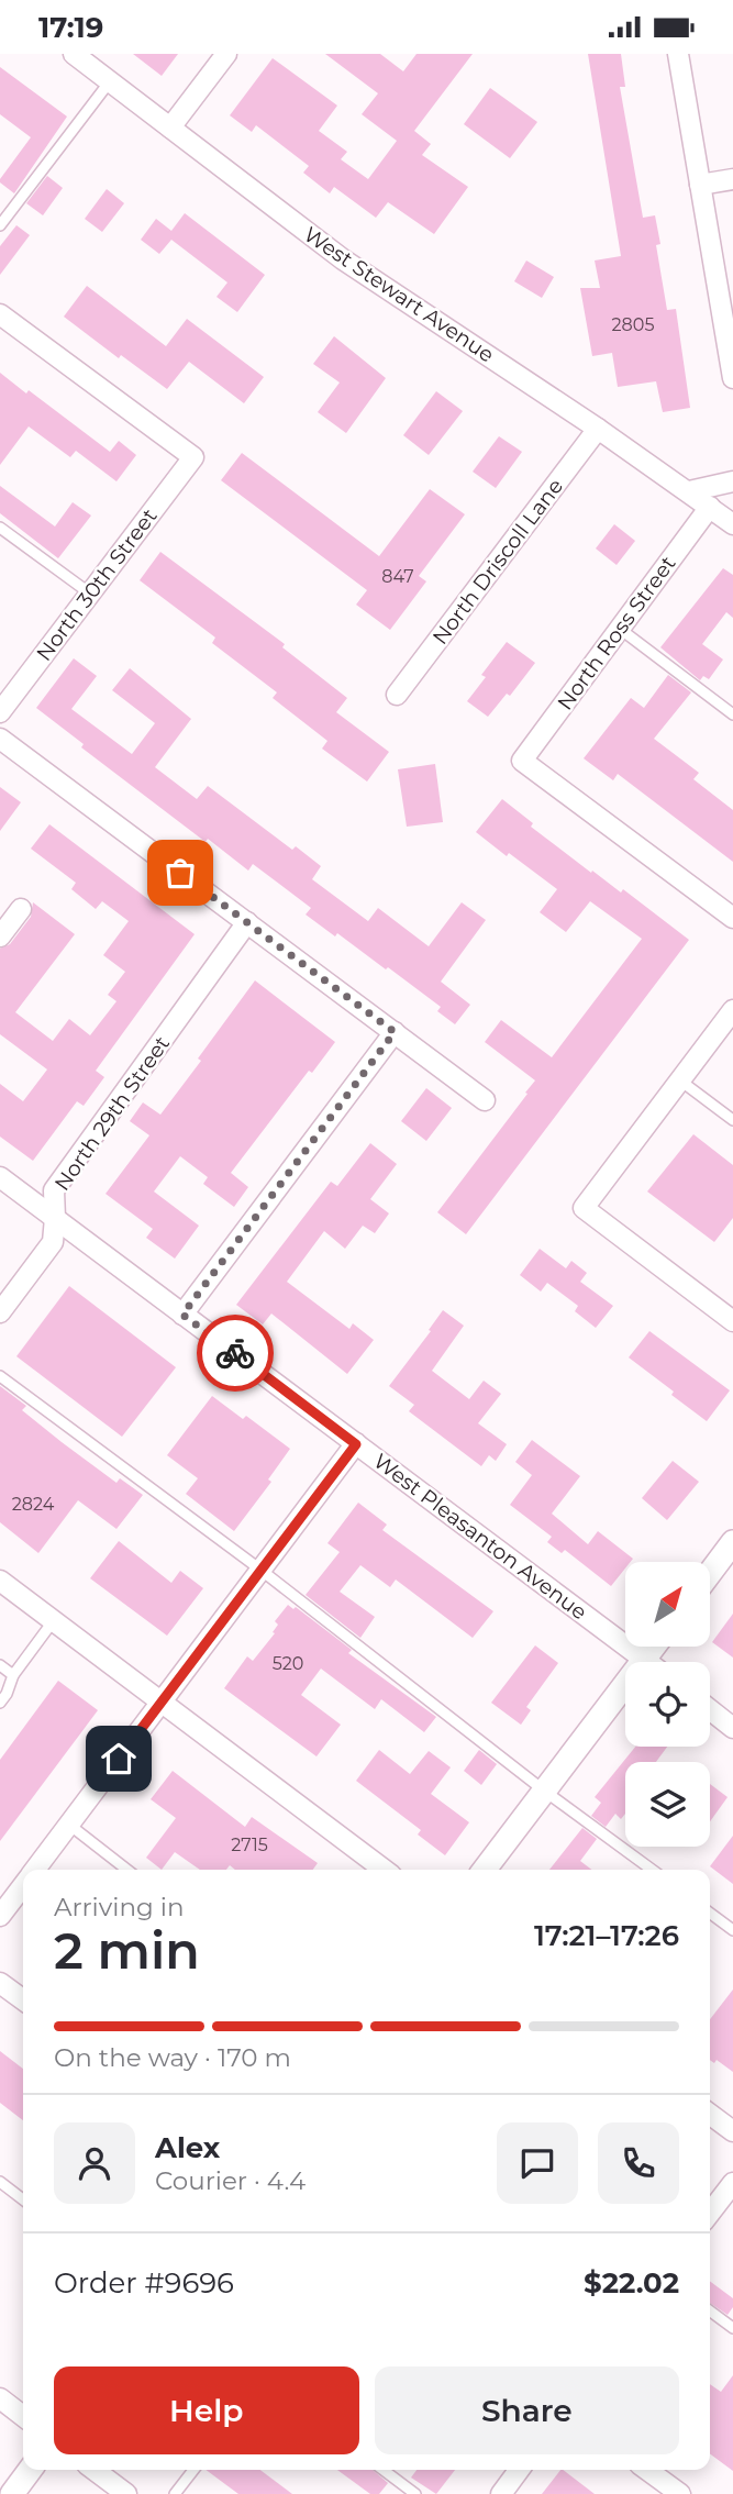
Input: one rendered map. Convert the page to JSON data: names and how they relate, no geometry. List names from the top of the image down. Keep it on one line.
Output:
{"streets":{"street":["West Stewart Avenue","North Driscoll Lane","North 30th Street","North Ross Street","North 29th Street","West Pleasanton Avenue"]},"crossings":[["West Stewart Avenue","North Driscoll Lane"],["West Stewart Avenue","North Ross Street"],["North 29th Street","West Pleasanton Avenue"]],"house_numbers":["2805","847","2824","520","2715"],"north":"top right","page":{"status":"17:19","heading":["2 min","Arriving in","17:21–17:26"],"panel":["Alex","Courier · 4.4","Order #9696","$22.02"],"bar":"On the way · 170 m","buttons":["Help","Share"]}}
